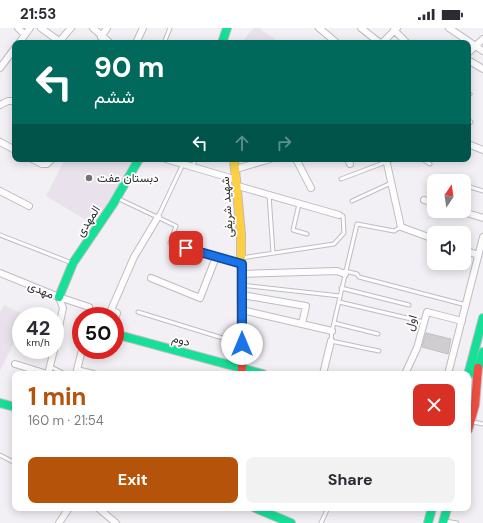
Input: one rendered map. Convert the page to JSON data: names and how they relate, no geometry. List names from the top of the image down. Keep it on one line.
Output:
{"streets":{"main road":["شهید شریفی","المهدی","دوم"],"street":["مهدی","اول"]},"crossings":[["شهید شریفی","دوم"],["المهدی","مهدی"]],"places":["دبستان عفت"],"north":"top","page":{"status":"21:53","turn":["90 m","ششم"],"speed":"42 km/h","limit":"50","heading":["1 min","160 m · 21:54"],"buttons":["Exit","Share"]}}
